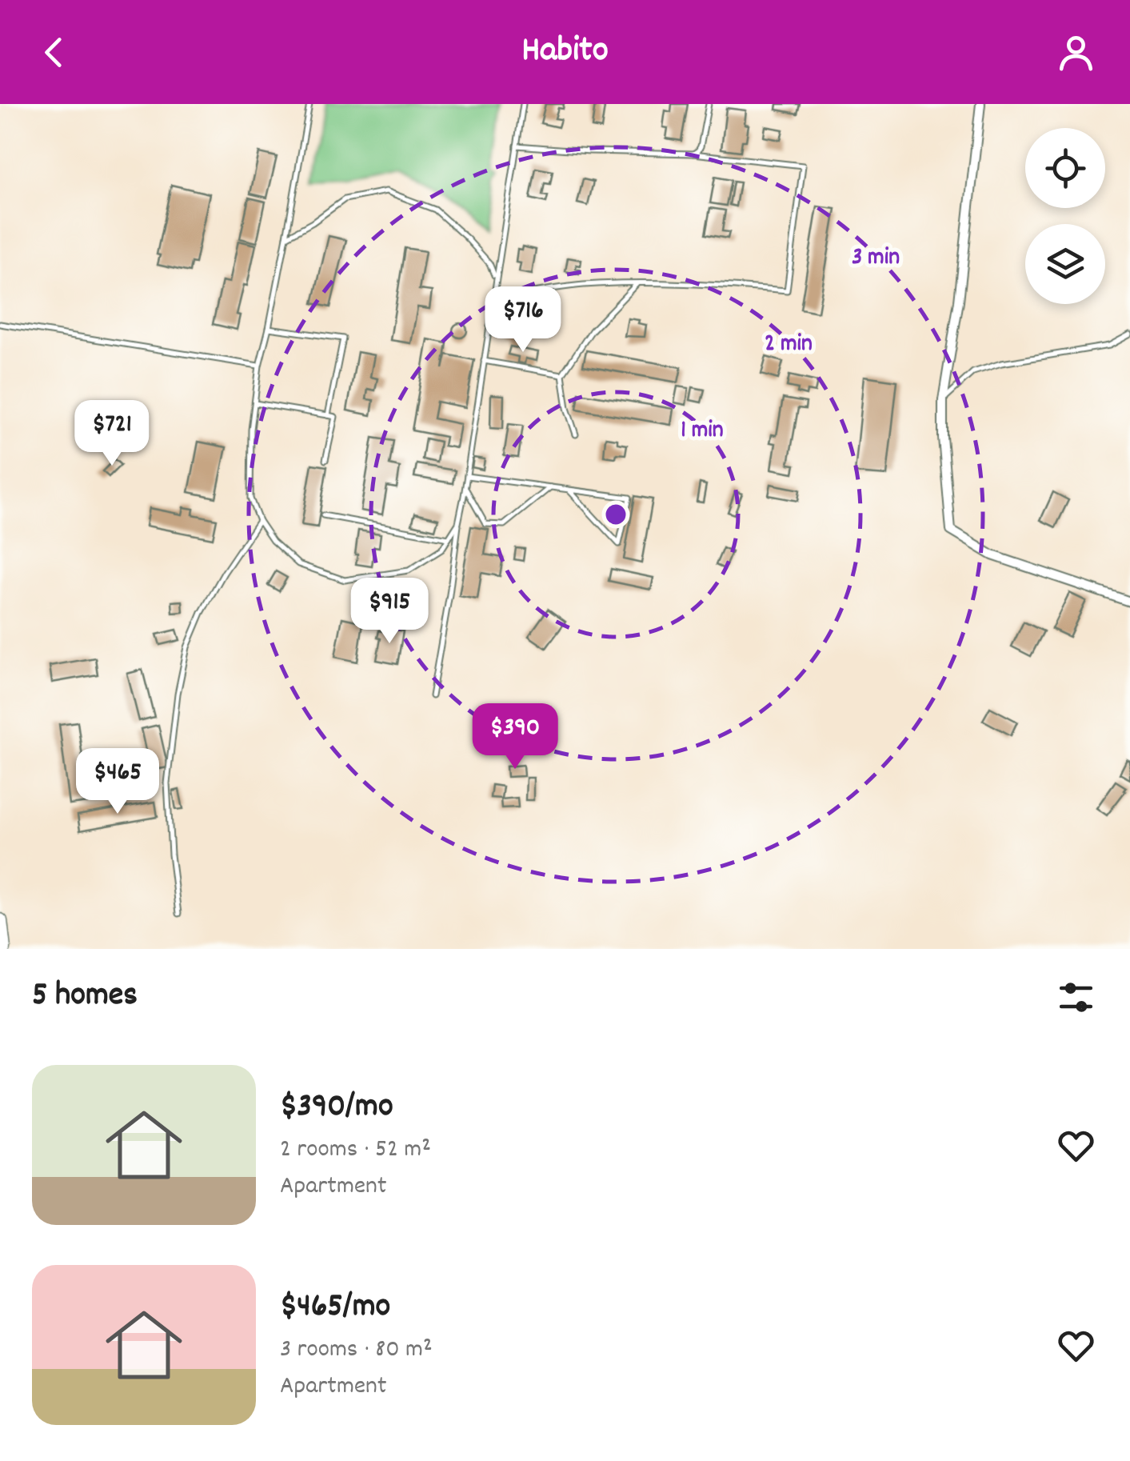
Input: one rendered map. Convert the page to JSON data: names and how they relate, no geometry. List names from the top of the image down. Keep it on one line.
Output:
{"page":{"header":"Habito","price":["$716","$721","$915","$390","$465"],"heading":"5 homes","list":[{"name":"$390/mo","note":"2 rooms · 52 m² · Apartment"},{"name":"$465/mo","note":"3 rooms · 80 m² · Apartment"}]},"rings":["3 min","2 min","1 min"]}
